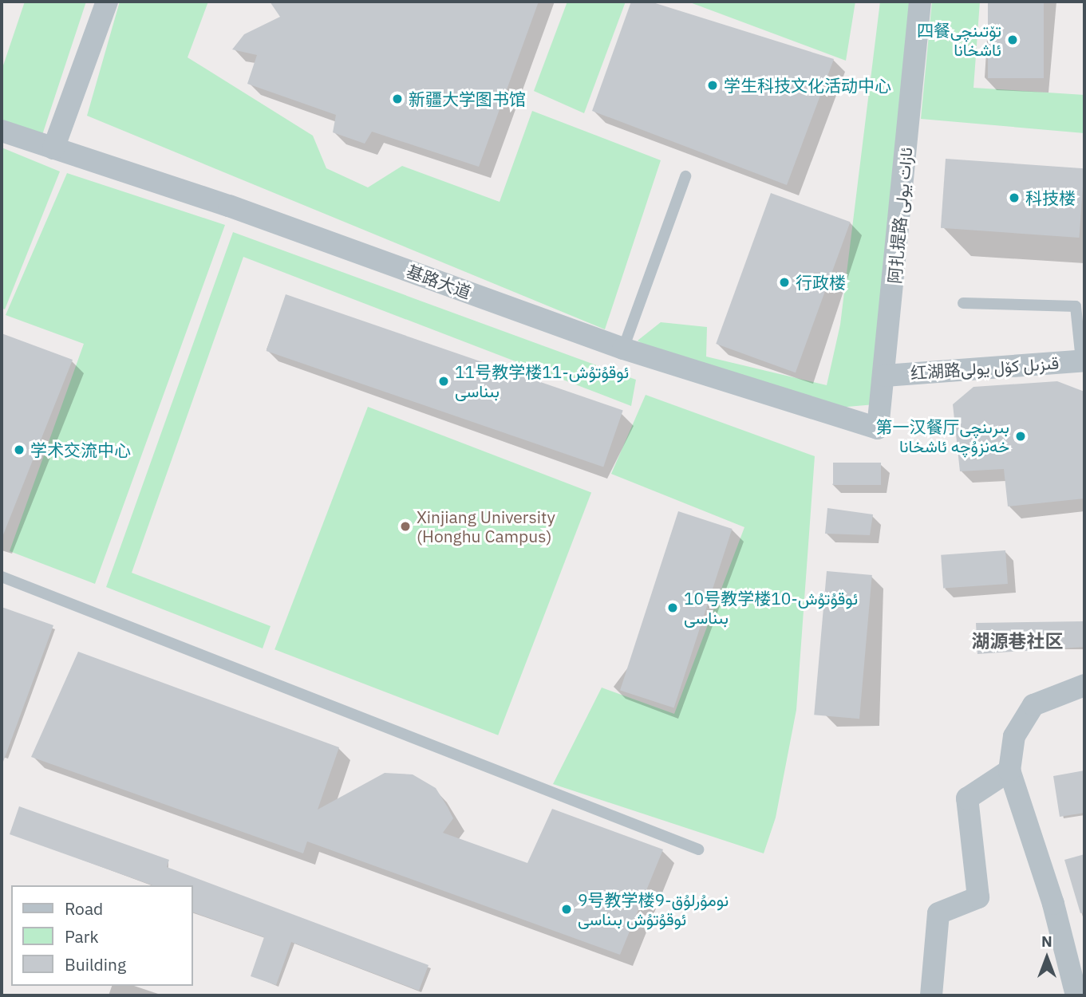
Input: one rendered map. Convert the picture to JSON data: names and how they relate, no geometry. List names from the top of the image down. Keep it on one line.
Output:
{"streets":{"street":["阿扎提路 ئازات يولى","基路大道","红湖路قىزىل كۆل يولى"]},"crossings":[["阿扎提路 ئازات يولى","基路大道"],["阿扎提路 ئازات يولى","红湖路قىزىل كۆل يولى"]],"districts":["湖源巷社区"],"places":["四餐تۆتىنچى ئاشخانا","学生科技文化活动中心","新疆大学图书馆","科技楼","行政楼","11号教学楼11-ئوقۇتۇش بىناسى","第一汉餐厅بىرىنچى خەنزۇچە ئاشخانا","学术交流中心","Xinjiang University (Honghu Campus)","10号教学楼10-ئوقۇتۇش بىناسى","9号教学楼9-نومۇرلۇق ئوقۇتۇش بىناسى"],"legend":["Road","Park","Building"],"north":"top"}
